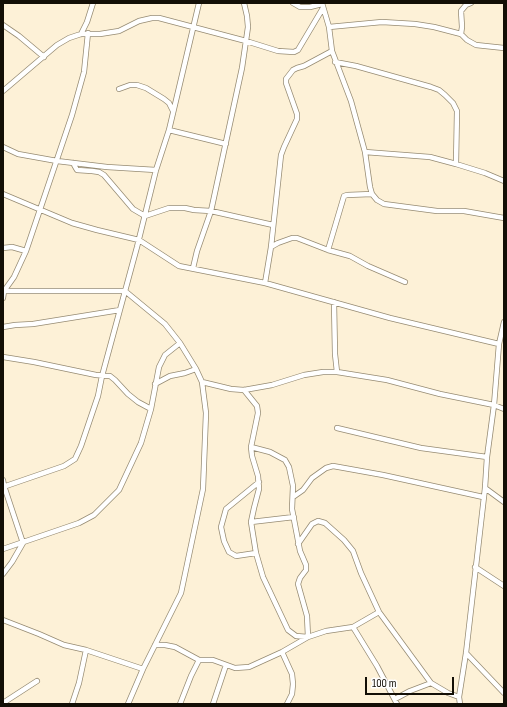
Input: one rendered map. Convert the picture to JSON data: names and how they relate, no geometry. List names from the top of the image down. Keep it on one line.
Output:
{"scale_bar":"100 m"}
